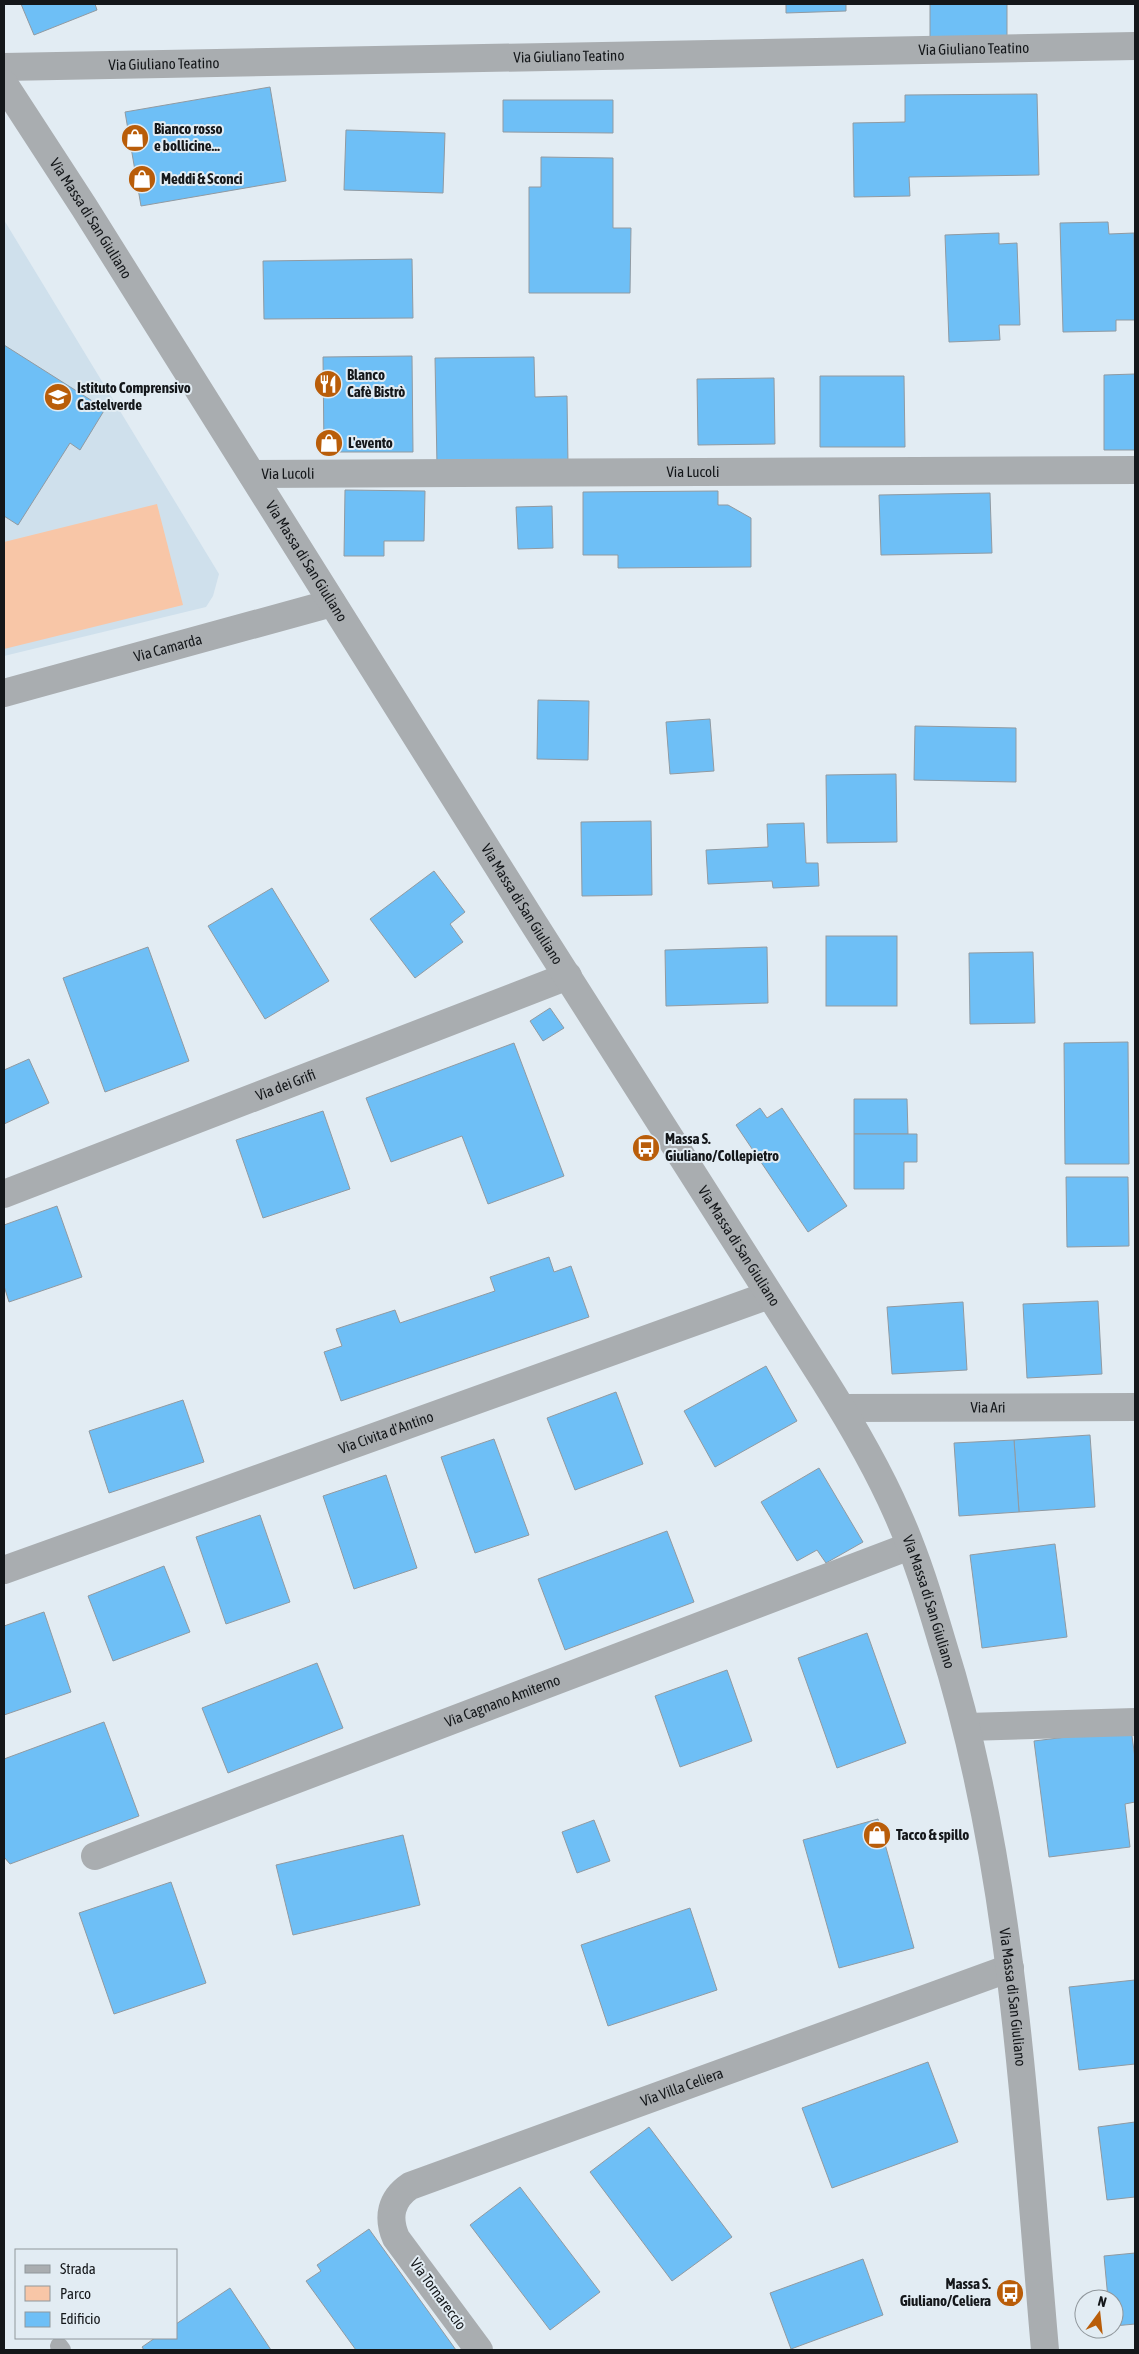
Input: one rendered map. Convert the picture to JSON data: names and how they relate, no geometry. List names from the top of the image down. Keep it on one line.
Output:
{"streets":{"street":["Via Giuliano Teatino","Via Massa di San Giuliano","Via Lucoli","Via Camarda","Via dei Grifi","Via Ari","Via Civita d'Antino","Via Cagnano Amiterno","Via Villa Celiera","Via Tornareccio"]},"crossings":[["Via Massa di San Giuliano","Via Lucoli"],["Via Massa di San Giuliano","Via Camarda"],["Via Massa di San Giuliano","Via dei Grifi"],["Via Massa di San Giuliano","Via Ari"],["Via Massa di San Giuliano","Via Civita d'Antino"],["Via Massa di San Giuliano","Via Cagnano Amiterno"],["Via Massa di San Giuliano","Via Villa Celiera"],["Via Villa Celiera","Via Tornareccio"]],"places":{"shop":["Bianco rosso e bollicine…","Meddi & Sconci","L'evento","Tacco & spillo"],"restaurant":["Blanco Cafè Bistrò"],"school or university":["Istituto Comprensivo Castelverde"],"bus stop":["Massa S. Giuliano/Collepietro","Massa S. Giuliano/Celiera"]},"legend":["Strada","Parco","Edificio"],"north":"top"}
